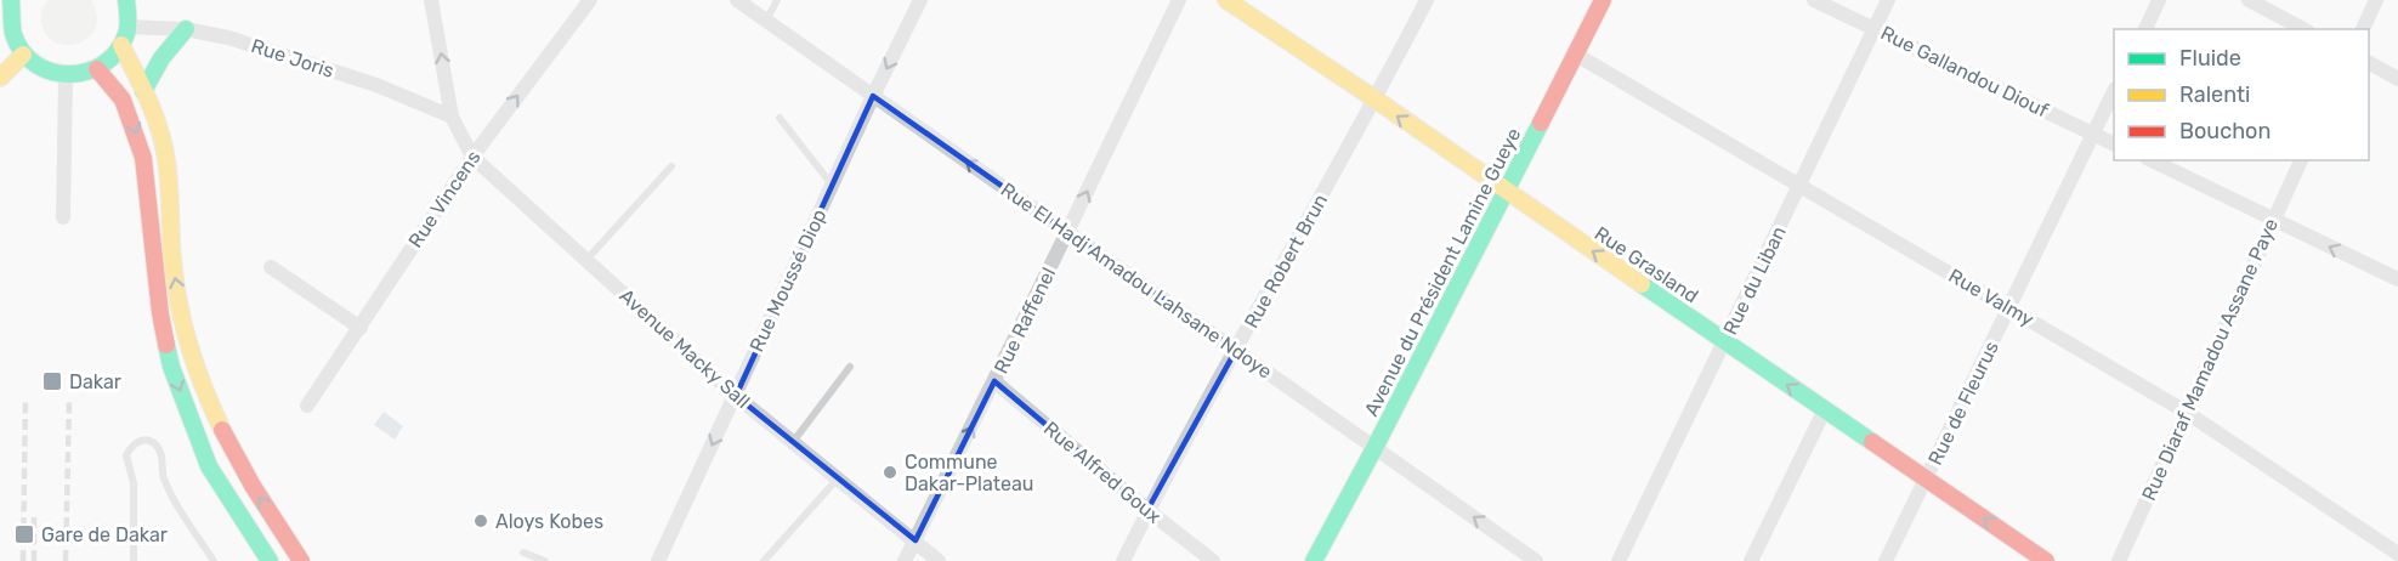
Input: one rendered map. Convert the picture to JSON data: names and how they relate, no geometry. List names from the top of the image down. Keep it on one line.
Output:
{"streets":{"street":["Rue Joris","Rue Gallandou Diouf","Rue Vincens","Rue Robert Brun","Rue Grasland","Avenue du Président Lamine Gueye","Rue Moussé Diop","Rue El Hadj Amadou Lahsane Ndoye","Rue du Liban","Rue Valmy","Rue Raffenel","Avenue Macky Sall","Rue Diaraf Mamadou Assane Paye","Rue de Fleurus","Rue Alfred Goux"]},"crossings":[["Rue Joris","Avenue Macky Sall"],["Rue Gallandou Diouf","Rue du Liban"],["Rue Gallandou Diouf","Rue de Fleurus"],["Rue Vincens","Avenue Macky Sall"],["Rue Robert Brun","Rue Grasland"],["Rue Robert Brun","Rue El Hadj Amadou Lahsane Ndoye"],["Rue Robert Brun","Rue Alfred Goux"],["Rue Grasland","Avenue du Président Lamine Gueye"],["Rue Grasland","Rue du Liban"],["Rue Grasland","Rue de Fleurus"],["Avenue du Président Lamine Gueye","Rue El Hadj Amadou Lahsane Ndoye"],["Avenue du Président Lamine Gueye","Rue Valmy"],["Rue Moussé Diop","Rue El Hadj Amadou Lahsane Ndoye"],["Rue Moussé Diop","Avenue Macky Sall"],["Rue El Hadj Amadou Lahsane Ndoye","Rue Raffenel"],["Rue du Liban","Rue Valmy"],["Rue Valmy","Rue Diaraf Mamadou Assane Paye"],["Rue Valmy","Rue de Fleurus"],["Rue Raffenel","Avenue Macky Sall"],["Rue Raffenel","Rue Alfred Goux"]],"one_way":["Rue Vincens","Rue Grasland","Rue Moussé Diop","Rue El Hadj Amadou Lahsane Ndoye","Rue Raffenel"],"places":{"transit":["Dakar","Gare de Dakar"],"other":["Commune Dakar-Plateau","Aloys Kobes"]},"legend":["Fluide","Ralenti","Bouchon"]}
